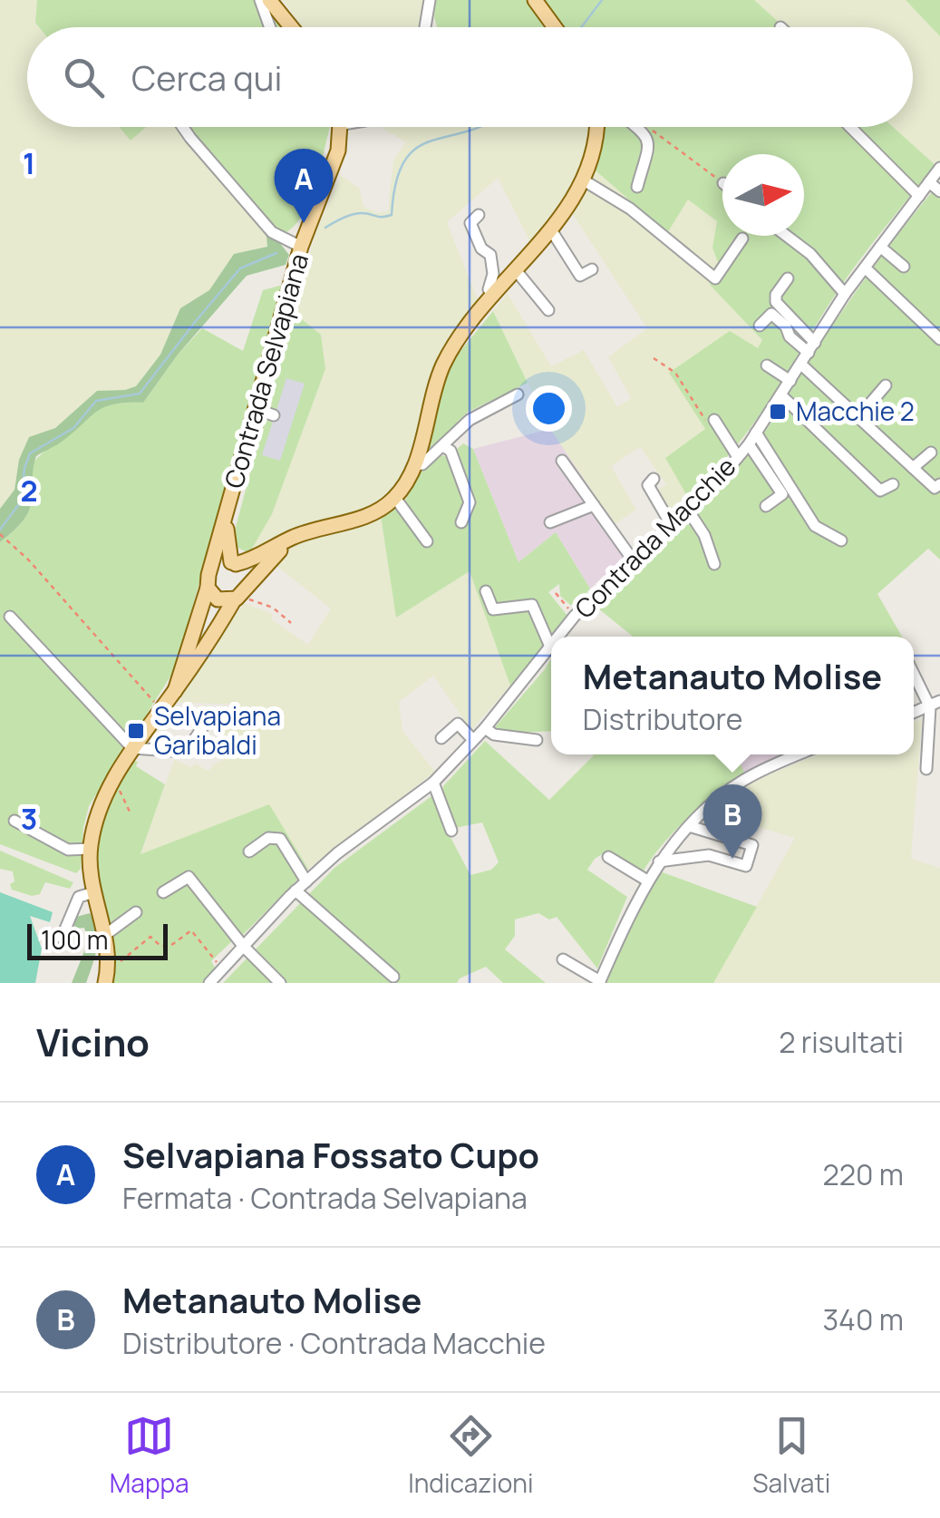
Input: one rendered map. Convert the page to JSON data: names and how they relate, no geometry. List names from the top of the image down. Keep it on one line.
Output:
{"streets":{"main road":["Contrada Selvapiana"],"street":["Contrada Macchie"]},"places":{"transit":["Macchie 2","Selvapiana Garibaldi"]},"scale_bar":"100 m","north":"right","page":{"search":"Cerca qui","pins":["A","B"],"popup":["Metanauto Molise","Distributore"],"scale":"100 m","heading":["Vicino","2 risultati"],"list":[{"mark":"A","name":"Selvapiana Fossato Cupo","note":"Fermata · Contrada Selvapiana","value":"220 m"},{"mark":"B","name":"Metanauto Molise","note":"Distributore · Contrada Macchie","value":"340 m"}],"nav":["Mappa","Indicazioni","Salvati"]},"grid":{"rows":["1","2","3"]}}
